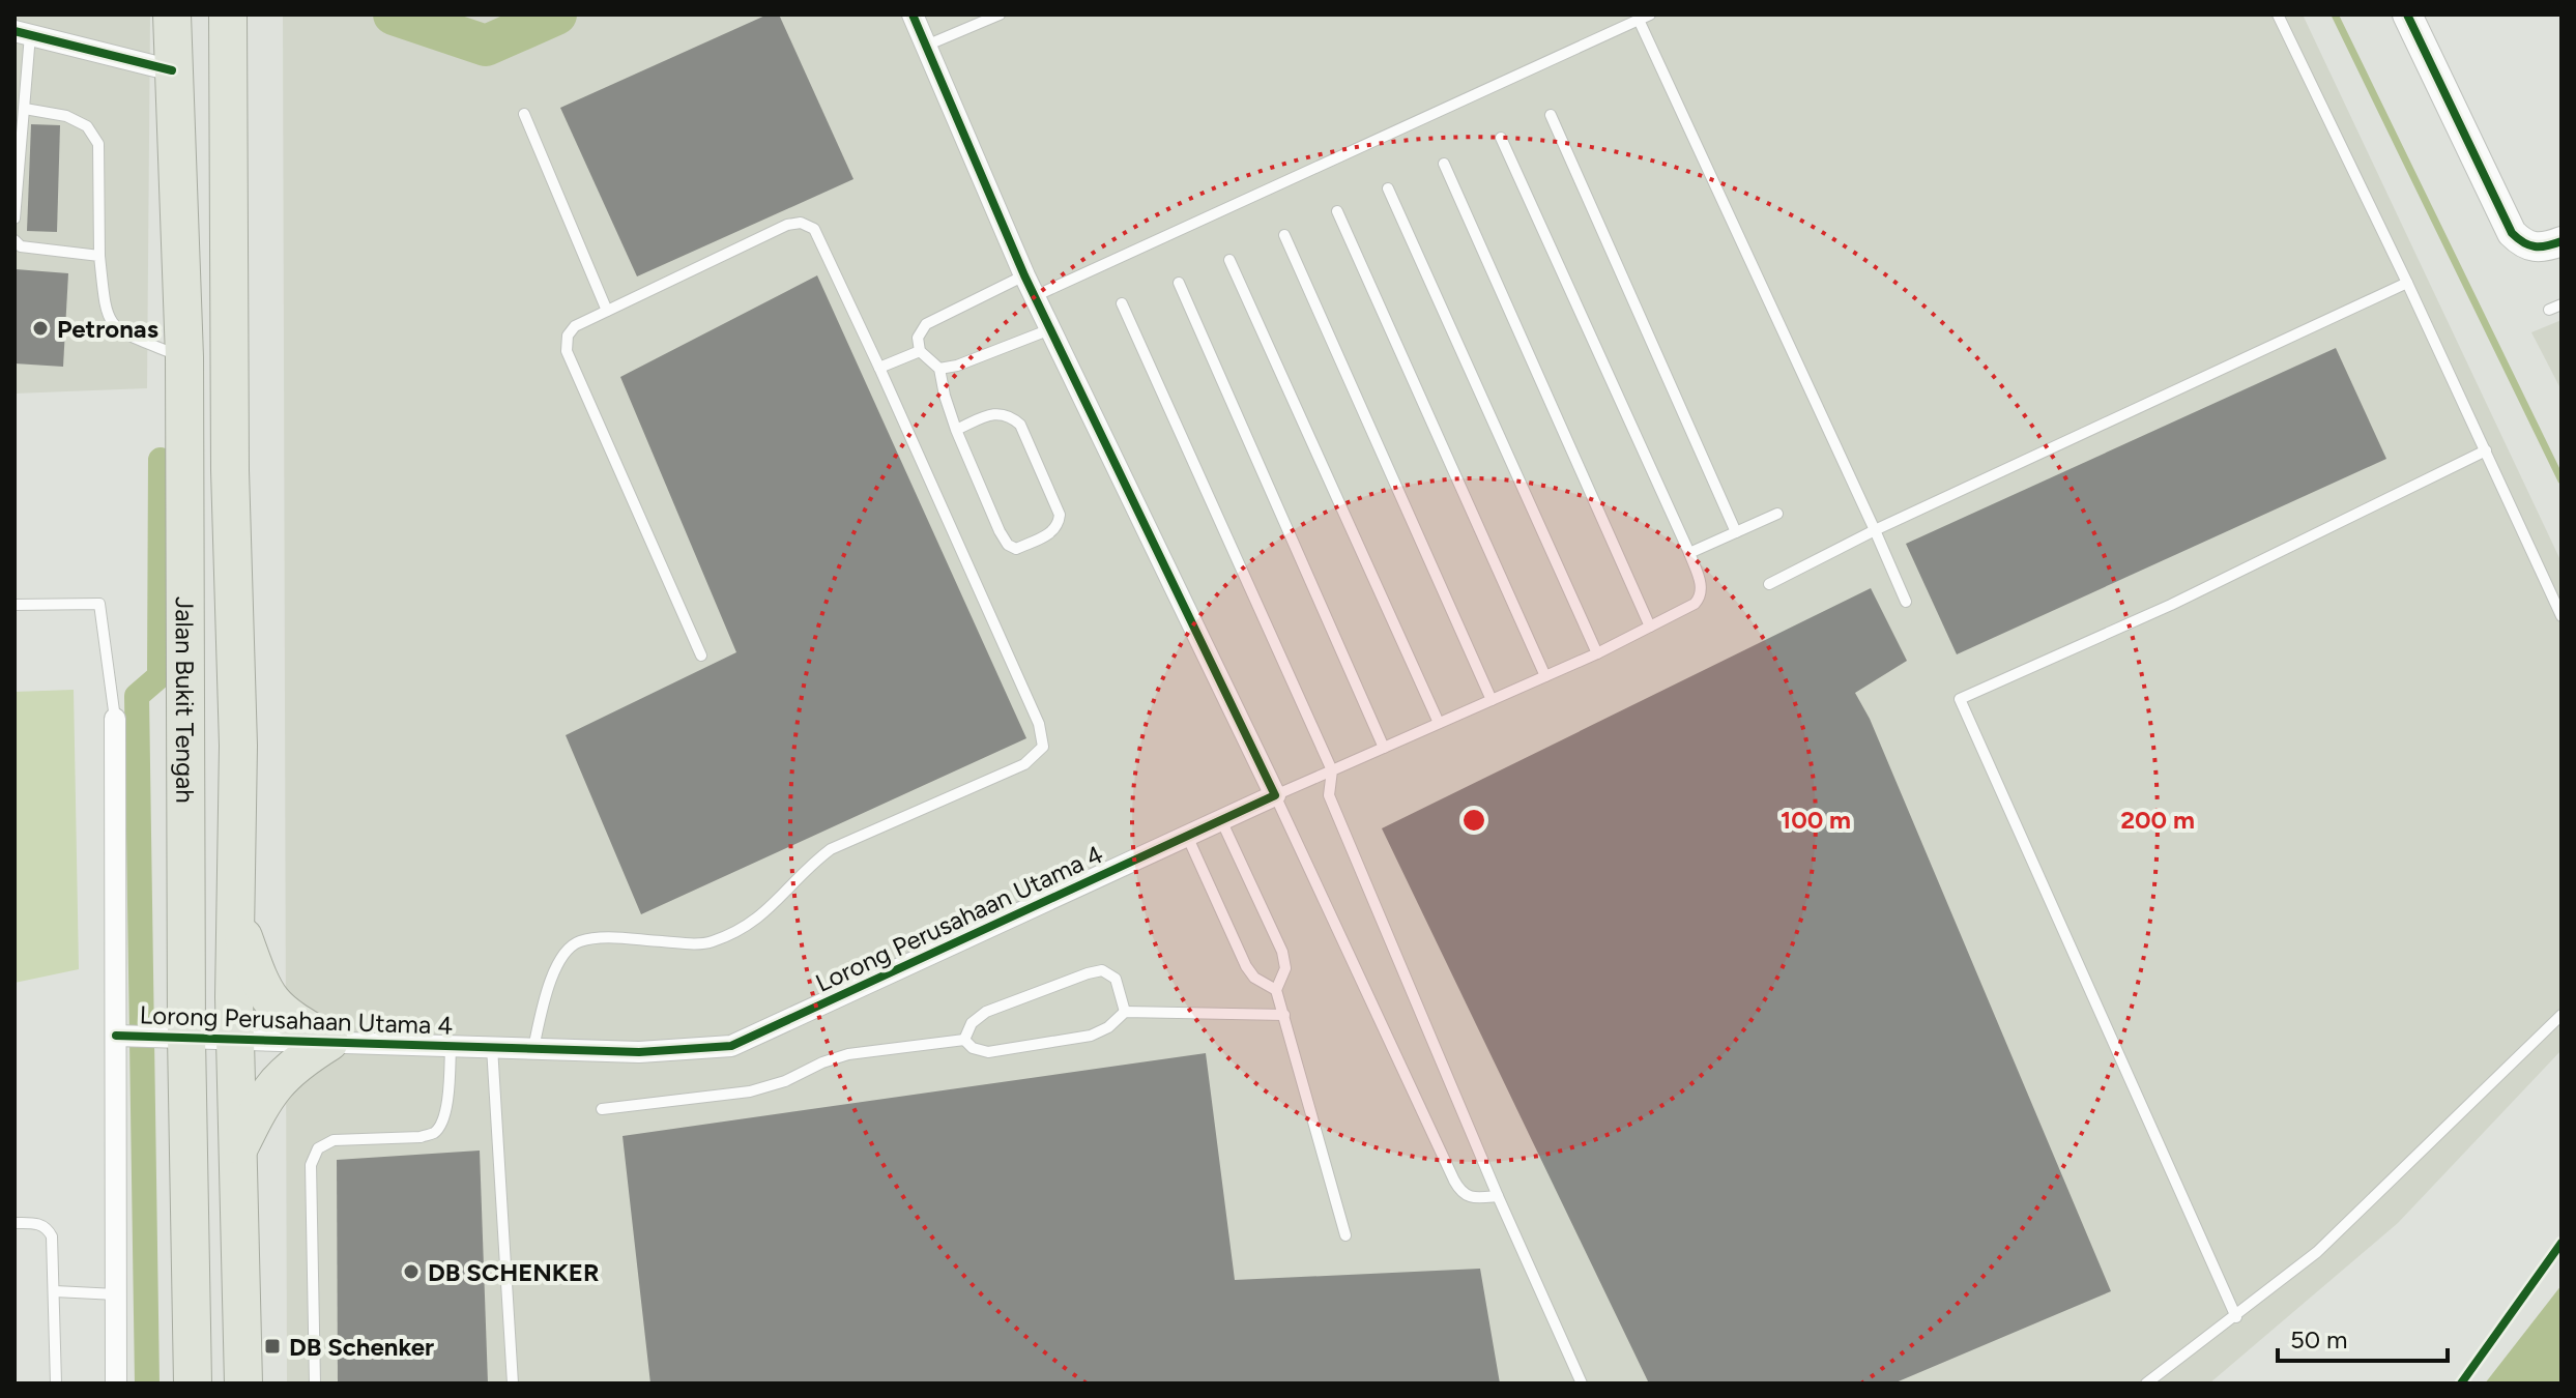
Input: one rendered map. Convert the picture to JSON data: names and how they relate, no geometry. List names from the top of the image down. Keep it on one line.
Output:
{"streets":{"highway":["Jalan Bukit Tengah"],"street":["Lorong Perusahaan Utama 4"]},"crossings":[["Jalan Bukit Tengah","Lorong Perusahaan Utama 4"]],"places":{"other":["Petronas","DB SCHENKER"],"transit":["DB Schenker"]},"scale_bar":"50 m","rings":["100 m","200 m"]}
